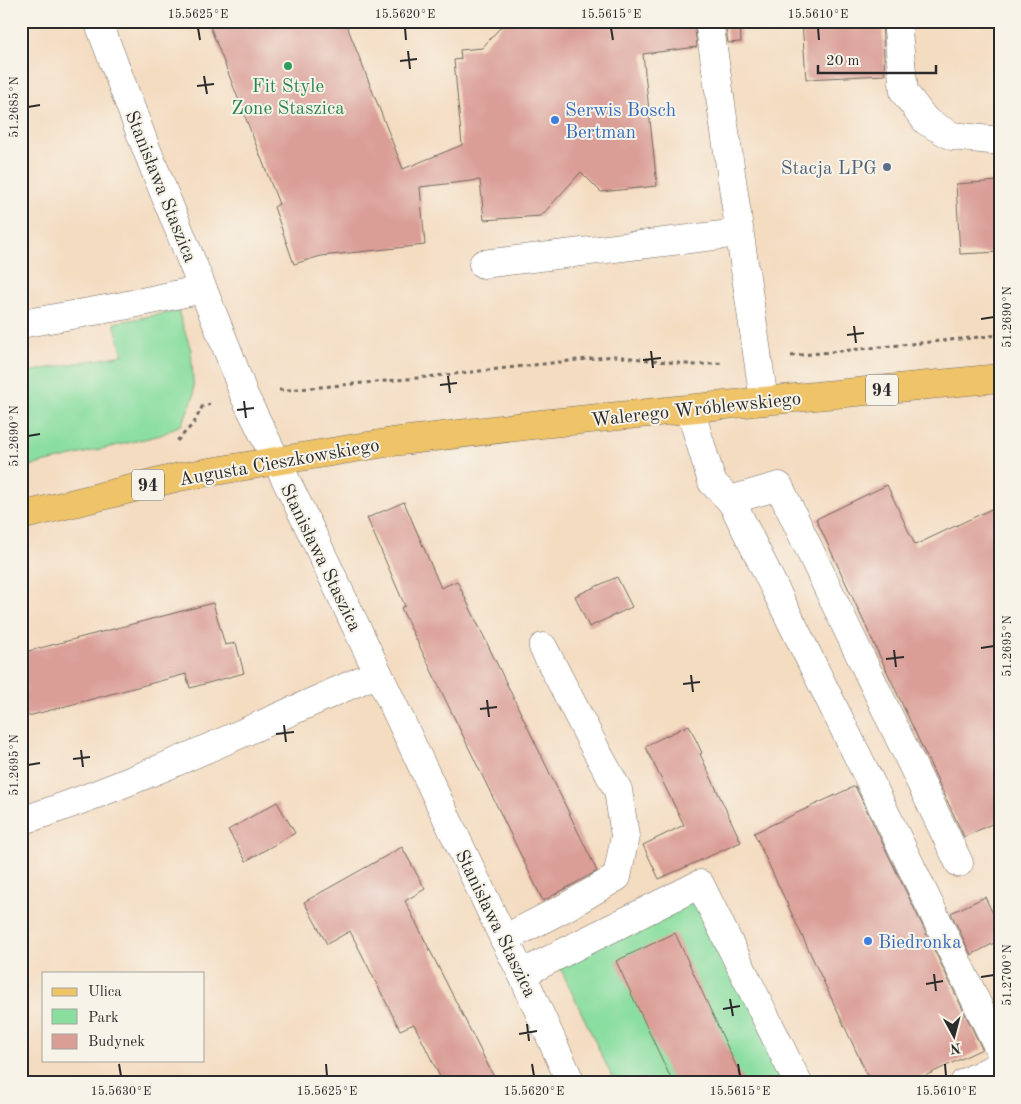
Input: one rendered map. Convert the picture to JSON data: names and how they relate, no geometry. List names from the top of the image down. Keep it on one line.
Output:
{"streets":{"main road":["94","Walerego Wróblewskiego","Augusta Cieszkowskiego"],"street":["Stanisława Staszica"]},"crossings":[["Stanisława Staszica","Augusta Cieszkowskiego"],["Walerego Wróblewskiego","Augusta Cieszkowskiego"]],"places":["Fit Style Zone Staszica","Serwis Bosch Bertman","Stacja LPG","Biedronka"],"legend":["Ulica","Park","Budynek"],"scale_bar":"20 m","north":"bottom","coordinates":["15.5625°E","15.5620°E","15.5615°E","15.5610°E","51.2685°N","51.2690°N","51.2695°N","51.2700°N","15.5630°E"]}
